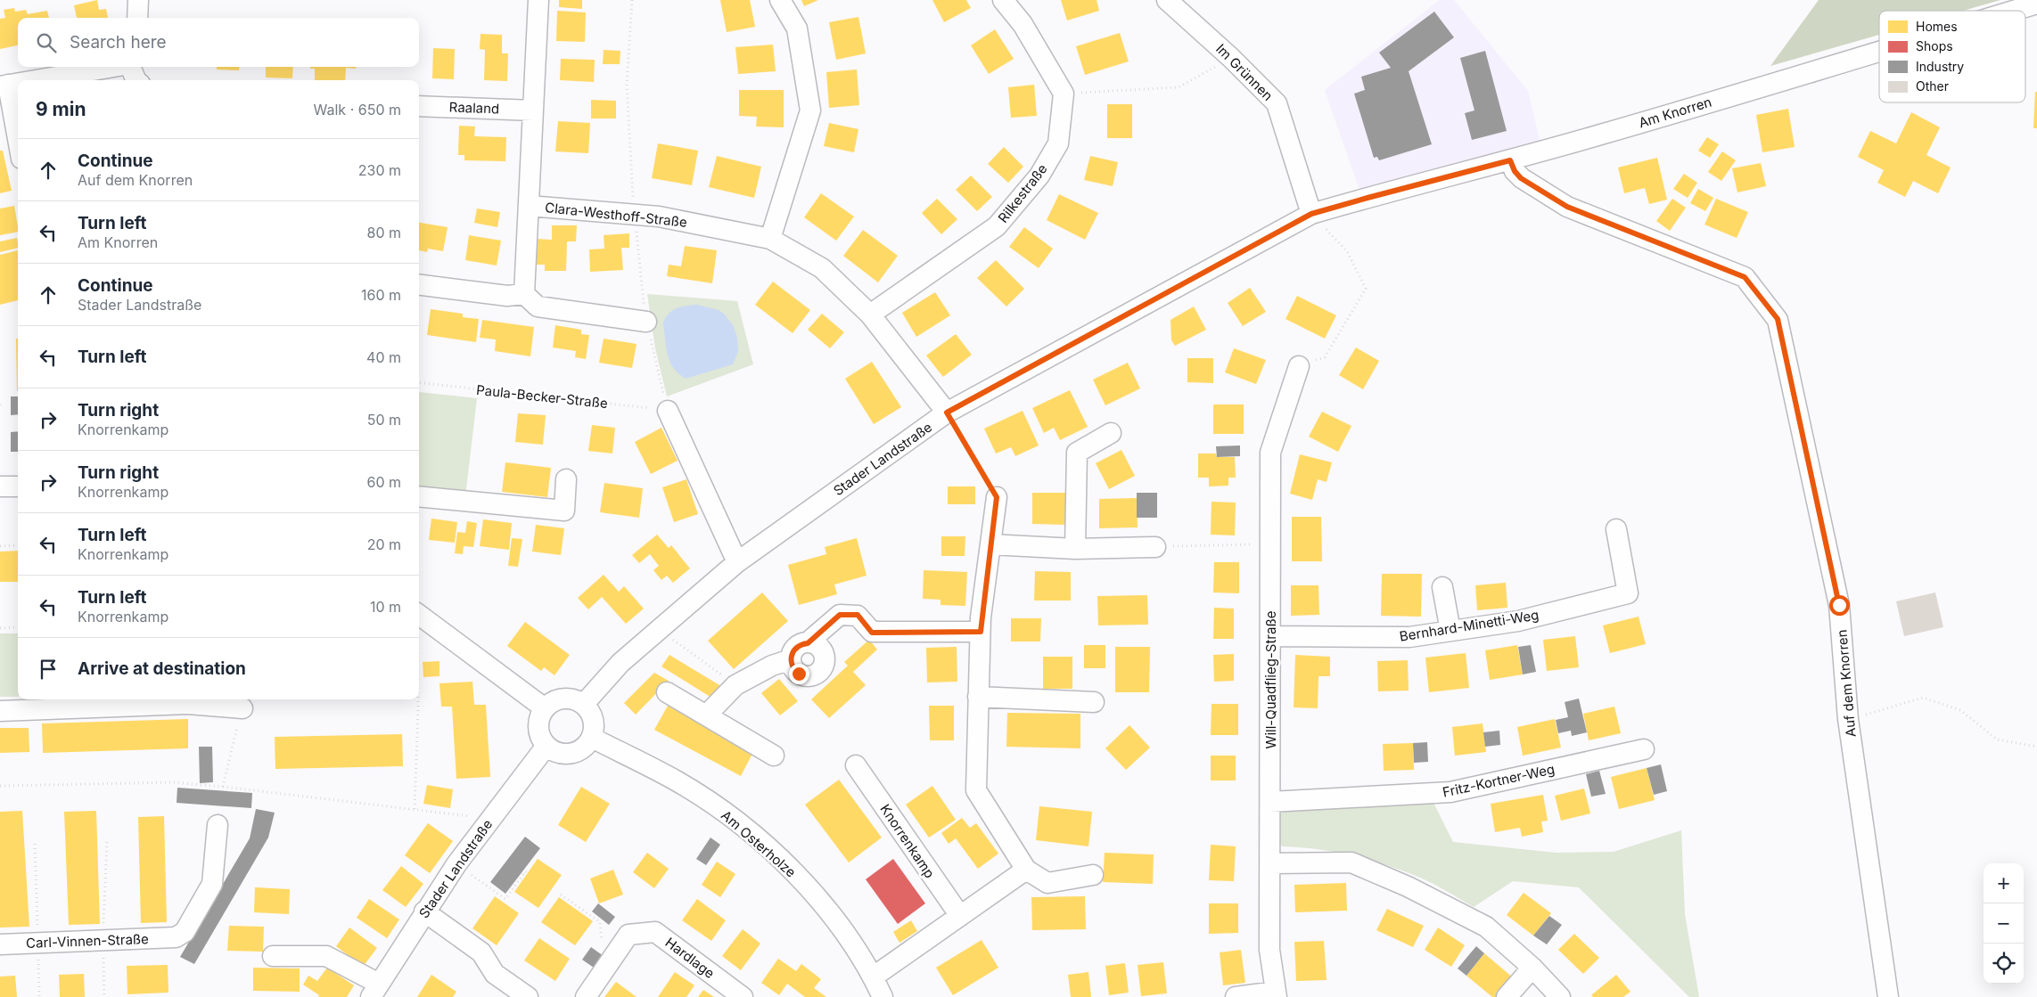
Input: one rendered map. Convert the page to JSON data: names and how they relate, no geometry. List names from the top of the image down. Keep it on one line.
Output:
{"streets":{"street":["Im Grünnen","Raaland","Am Knorren","Rilkestraße","Clara-Westhoff-Straße","Stader Landstraße","Bernhard-Minetti-Weg","Will-Quadflieg-Straße","Auf dem Knorren","Fritz-Kortner-Weg","Knorrenkamp","Am Osterholze","Carl-Vinnen-Straße","Hardlage"],"path":["Paula-Becker-Straße"]},"crossings":[["Im Grünnen","Am Knorren"],["Im Grünnen","Stader Landstraße"],["Am Knorren","Stader Landstraße"],["Am Knorren","Auf dem Knorren"],["Rilkestraße","Clara-Westhoff-Straße"],["Clara-Westhoff-Straße","Stader Landstraße"],["Stader Landstraße","Am Osterholze"],["Bernhard-Minetti-Weg","Will-Quadflieg-Straße"],["Will-Quadflieg-Straße","Fritz-Kortner-Weg"]],"legend":["Homes","Shops","Industry","Other"],"page":{"search":"Search here","heading":["9 min","Walk · 650 m"],"list":[["Continue","Auf dem Knorren","230 m"],["Turn left","Am Knorren","80 m"],["Continue","Stader Landstraße","160 m"],["Turn left","40 m"],["Turn right","Knorrenkamp","50 m"],["Turn right","Knorrenkamp","60 m"],["Turn left","Knorrenkamp","20 m"],["Turn left","Knorrenkamp","10 m"],"Arrive at destination"],"map_buttons":["+","−"]}}
